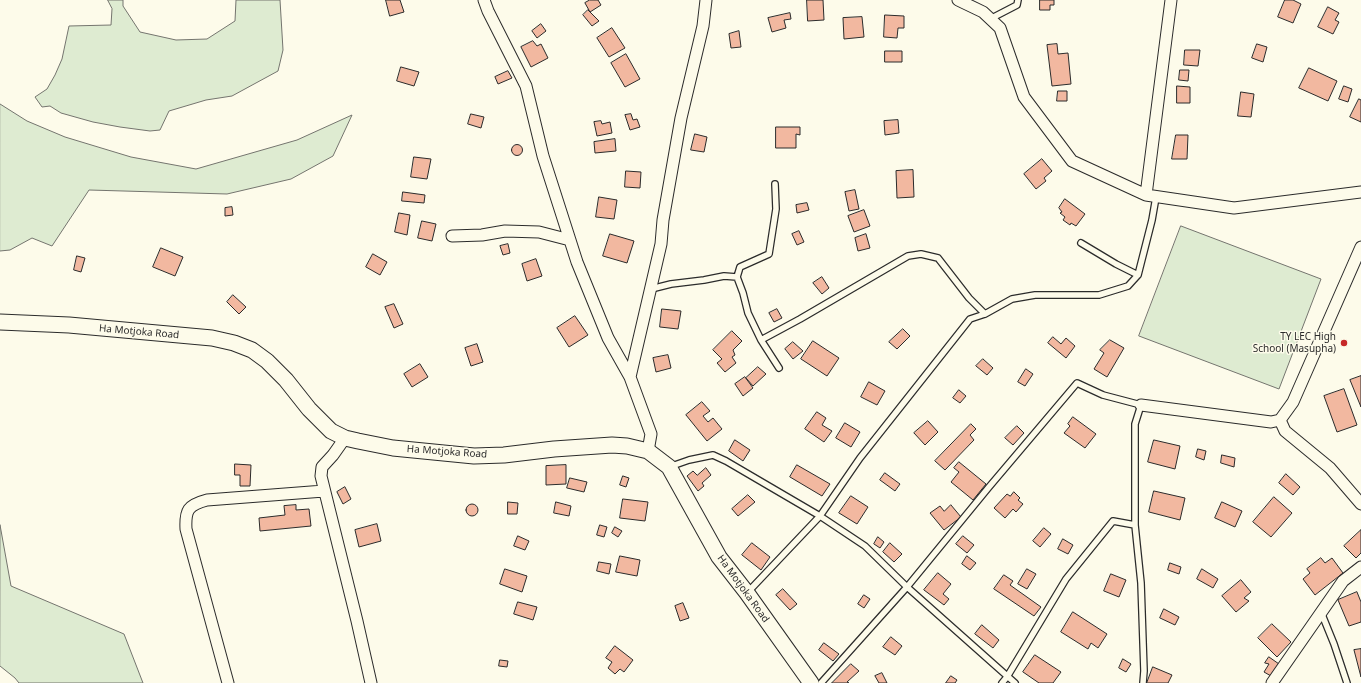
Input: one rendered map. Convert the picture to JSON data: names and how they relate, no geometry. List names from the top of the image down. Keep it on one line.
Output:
{"streets":{"street":["Ha Motjoka Road"]},"places":["TY LEC High School (Masupha)"]}
